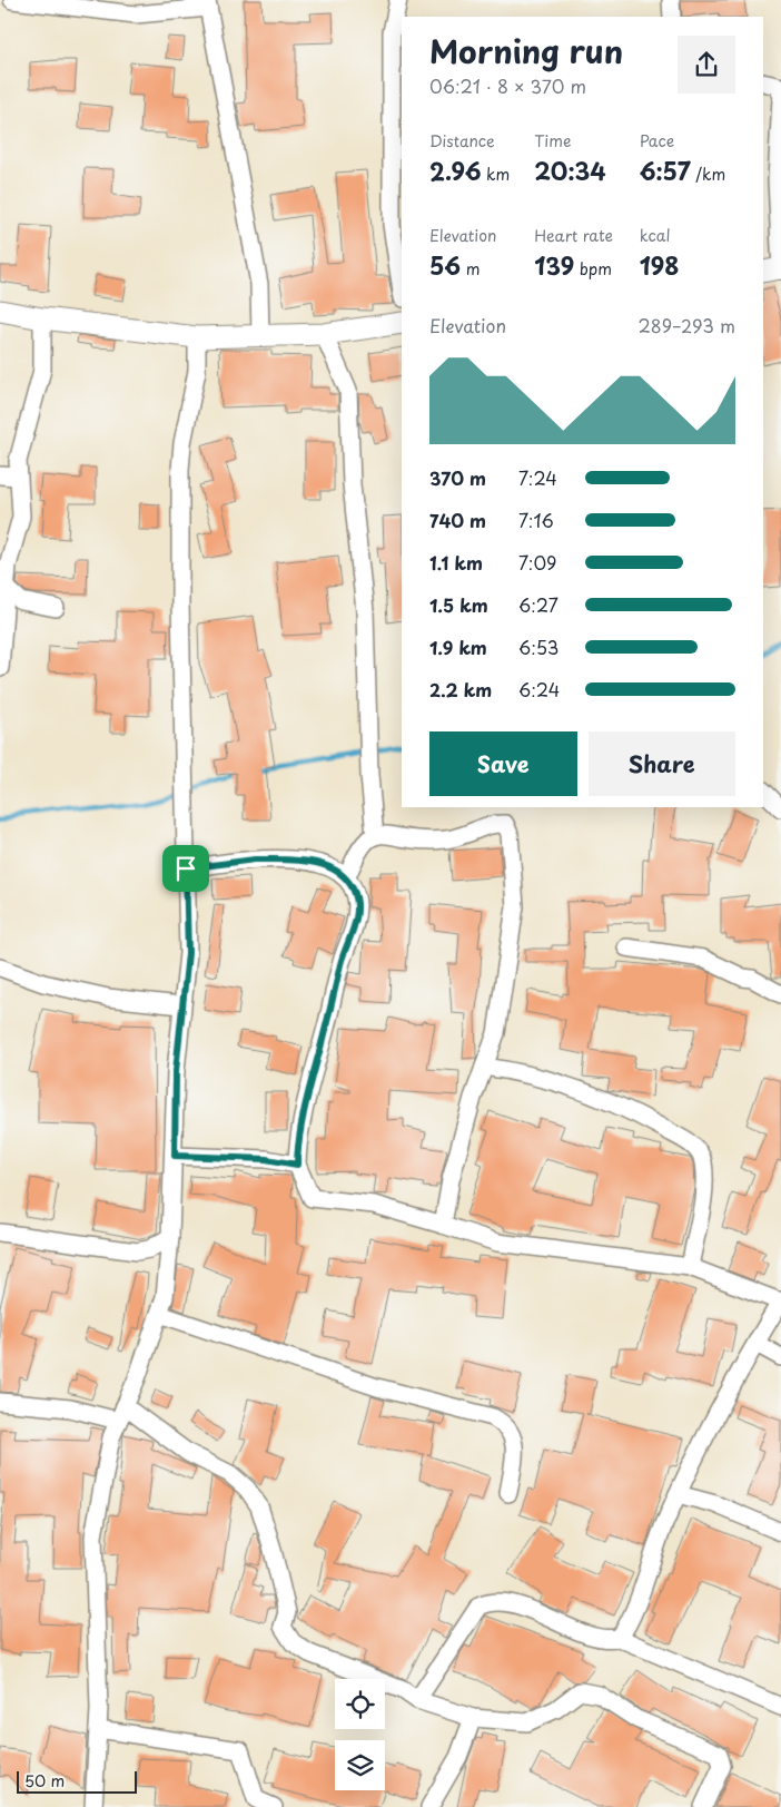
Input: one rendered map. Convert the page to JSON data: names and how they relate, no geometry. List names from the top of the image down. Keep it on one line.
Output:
{"scale_bar":"50 m","page":{"heading":["Morning run","06:21 · 8 × 370 m"],"stats":[["Distance","2.96 km"],["Time","20:34"],["Pace","6:57 /km"],["Elevation","56 m"],["Heart rate","139 bpm"],["kcal","198"]],"chart":["Elevation","289–293 m"],"list":[{"name":"370 m","note":"7:24"},{"name":"740 m","note":"7:16"},{"name":"1.1 km","note":"7:09"},{"name":"1.5 km","note":"6:27"},{"name":"1.9 km","note":"6:53"},{"name":"2.2 km","note":"6:24"}],"buttons":["Save","Share"],"scale":"50 m"}}
